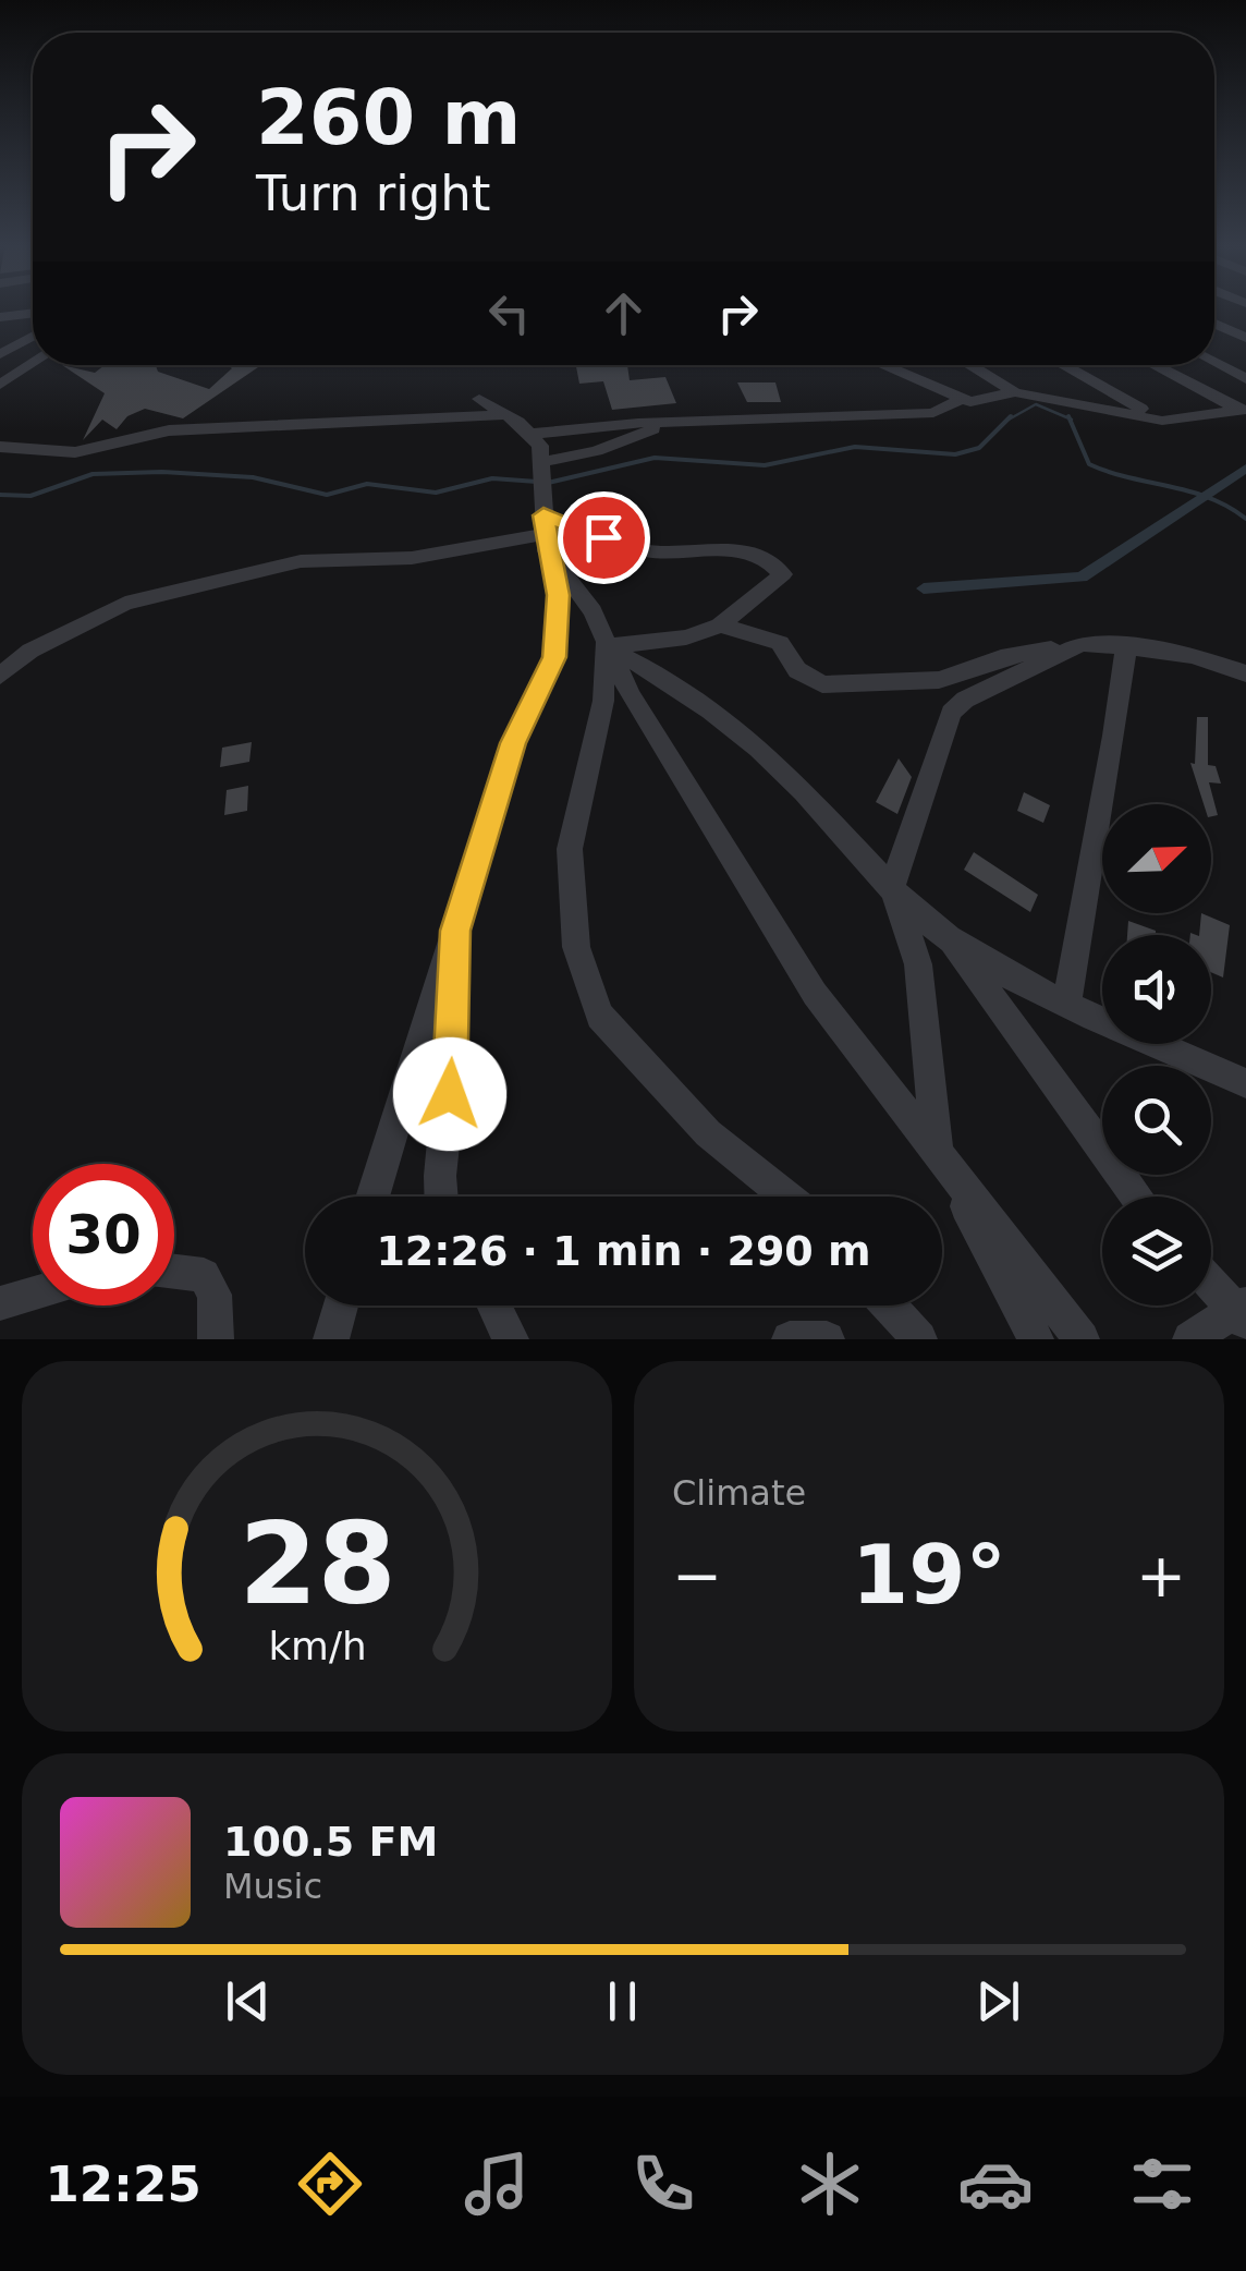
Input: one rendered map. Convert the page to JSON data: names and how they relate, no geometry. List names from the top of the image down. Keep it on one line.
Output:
{"north":"top right","page":{"turn":["260 m","Turn right"],"limit":"30","trip":"12:26 · 1 min · 290 m","tile":"Climate","heat":["−","19°","+"],"song":["100.5 FM","Music"],"tabs":"12:25","gauge":["28","km/h"]}}
